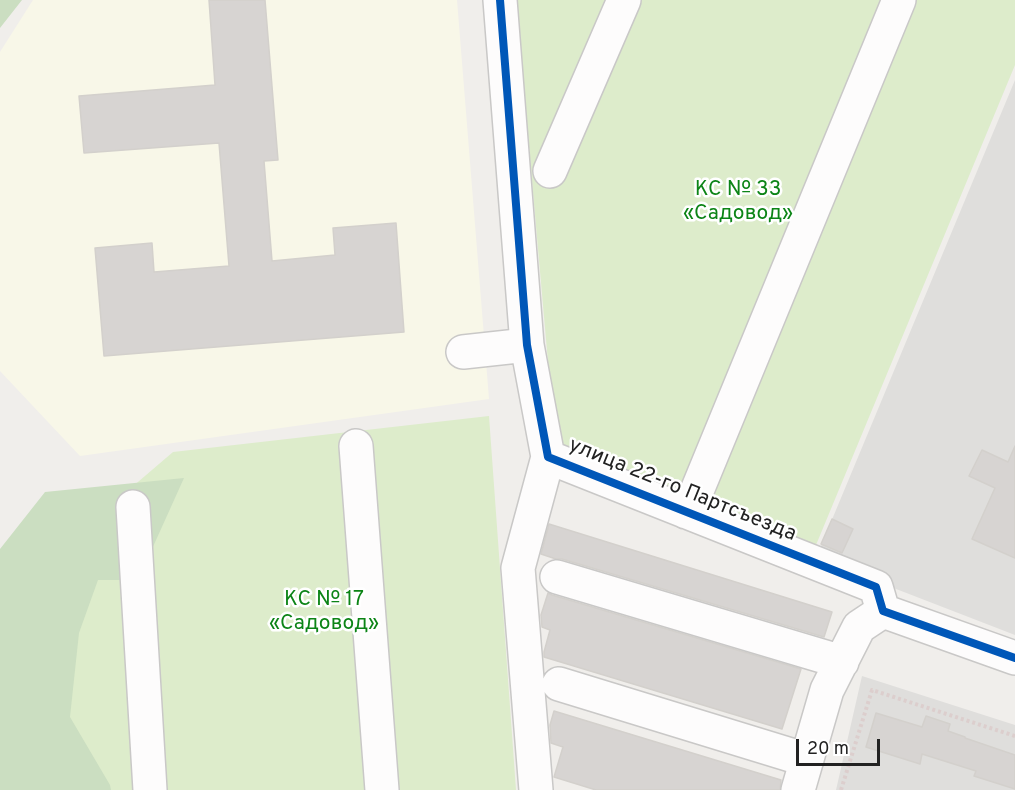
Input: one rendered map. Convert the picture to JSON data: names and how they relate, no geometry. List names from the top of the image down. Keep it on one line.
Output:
{"streets":{"street":["улица 22-го Партсъезда"]},"parks":["КС № 33 «Садовод»","КС № 17 «Садовод»"],"scale_bar":"20 m"}
